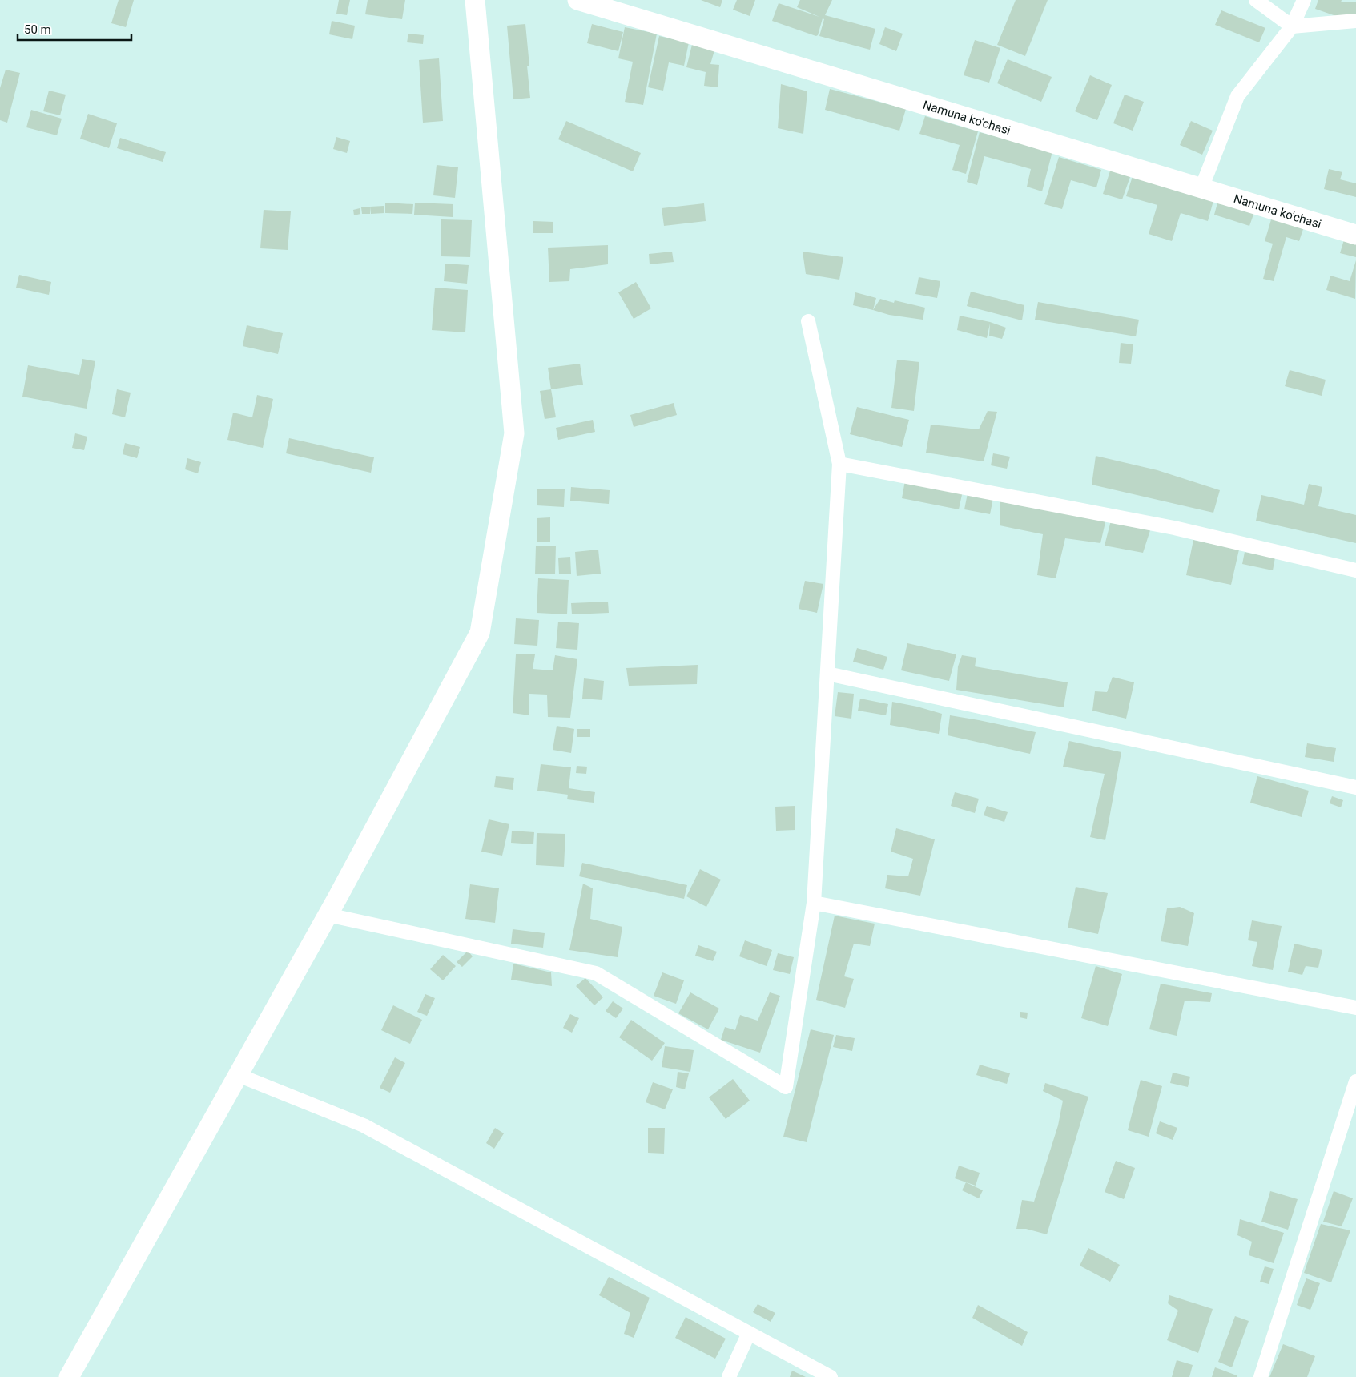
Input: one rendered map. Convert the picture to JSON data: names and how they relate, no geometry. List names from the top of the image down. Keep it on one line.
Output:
{"streets":{"main road":["Namuna ko'chasi"]},"scale_bar":"50 m"}
